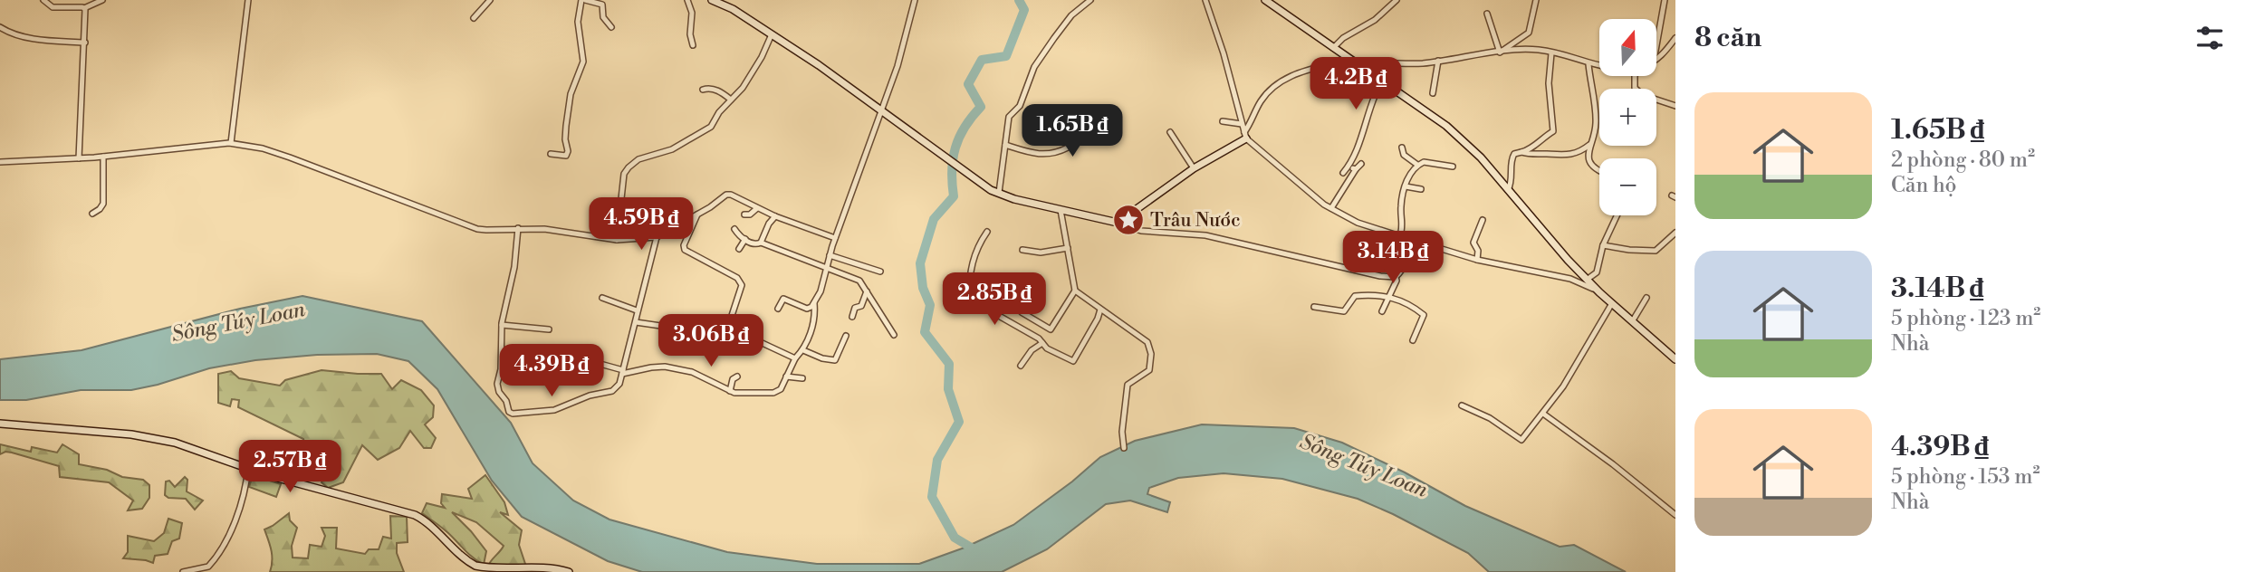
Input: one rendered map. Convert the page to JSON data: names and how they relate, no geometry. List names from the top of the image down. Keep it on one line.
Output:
{"water":["Sông Túy Loan"],"places":{"place":["Trâu Nước"]},"north":"top","page":{"heading":"8 căn","map_buttons":["+","−"],"price":["4.2B ₫","1.65B ₫","4.59B ₫","3.14B ₫","2.85B ₫","3.06B ₫","4.39B ₫","2.57B ₫"],"list":[{"name":"1.65B ₫","note":"2 phòng · 80 m² · Căn hộ"},{"name":"3.14B ₫","note":"5 phòng · 123 m² · Nhà"},{"name":"4.39B ₫","note":"5 phòng · 153 m² · Nhà"}]}}
